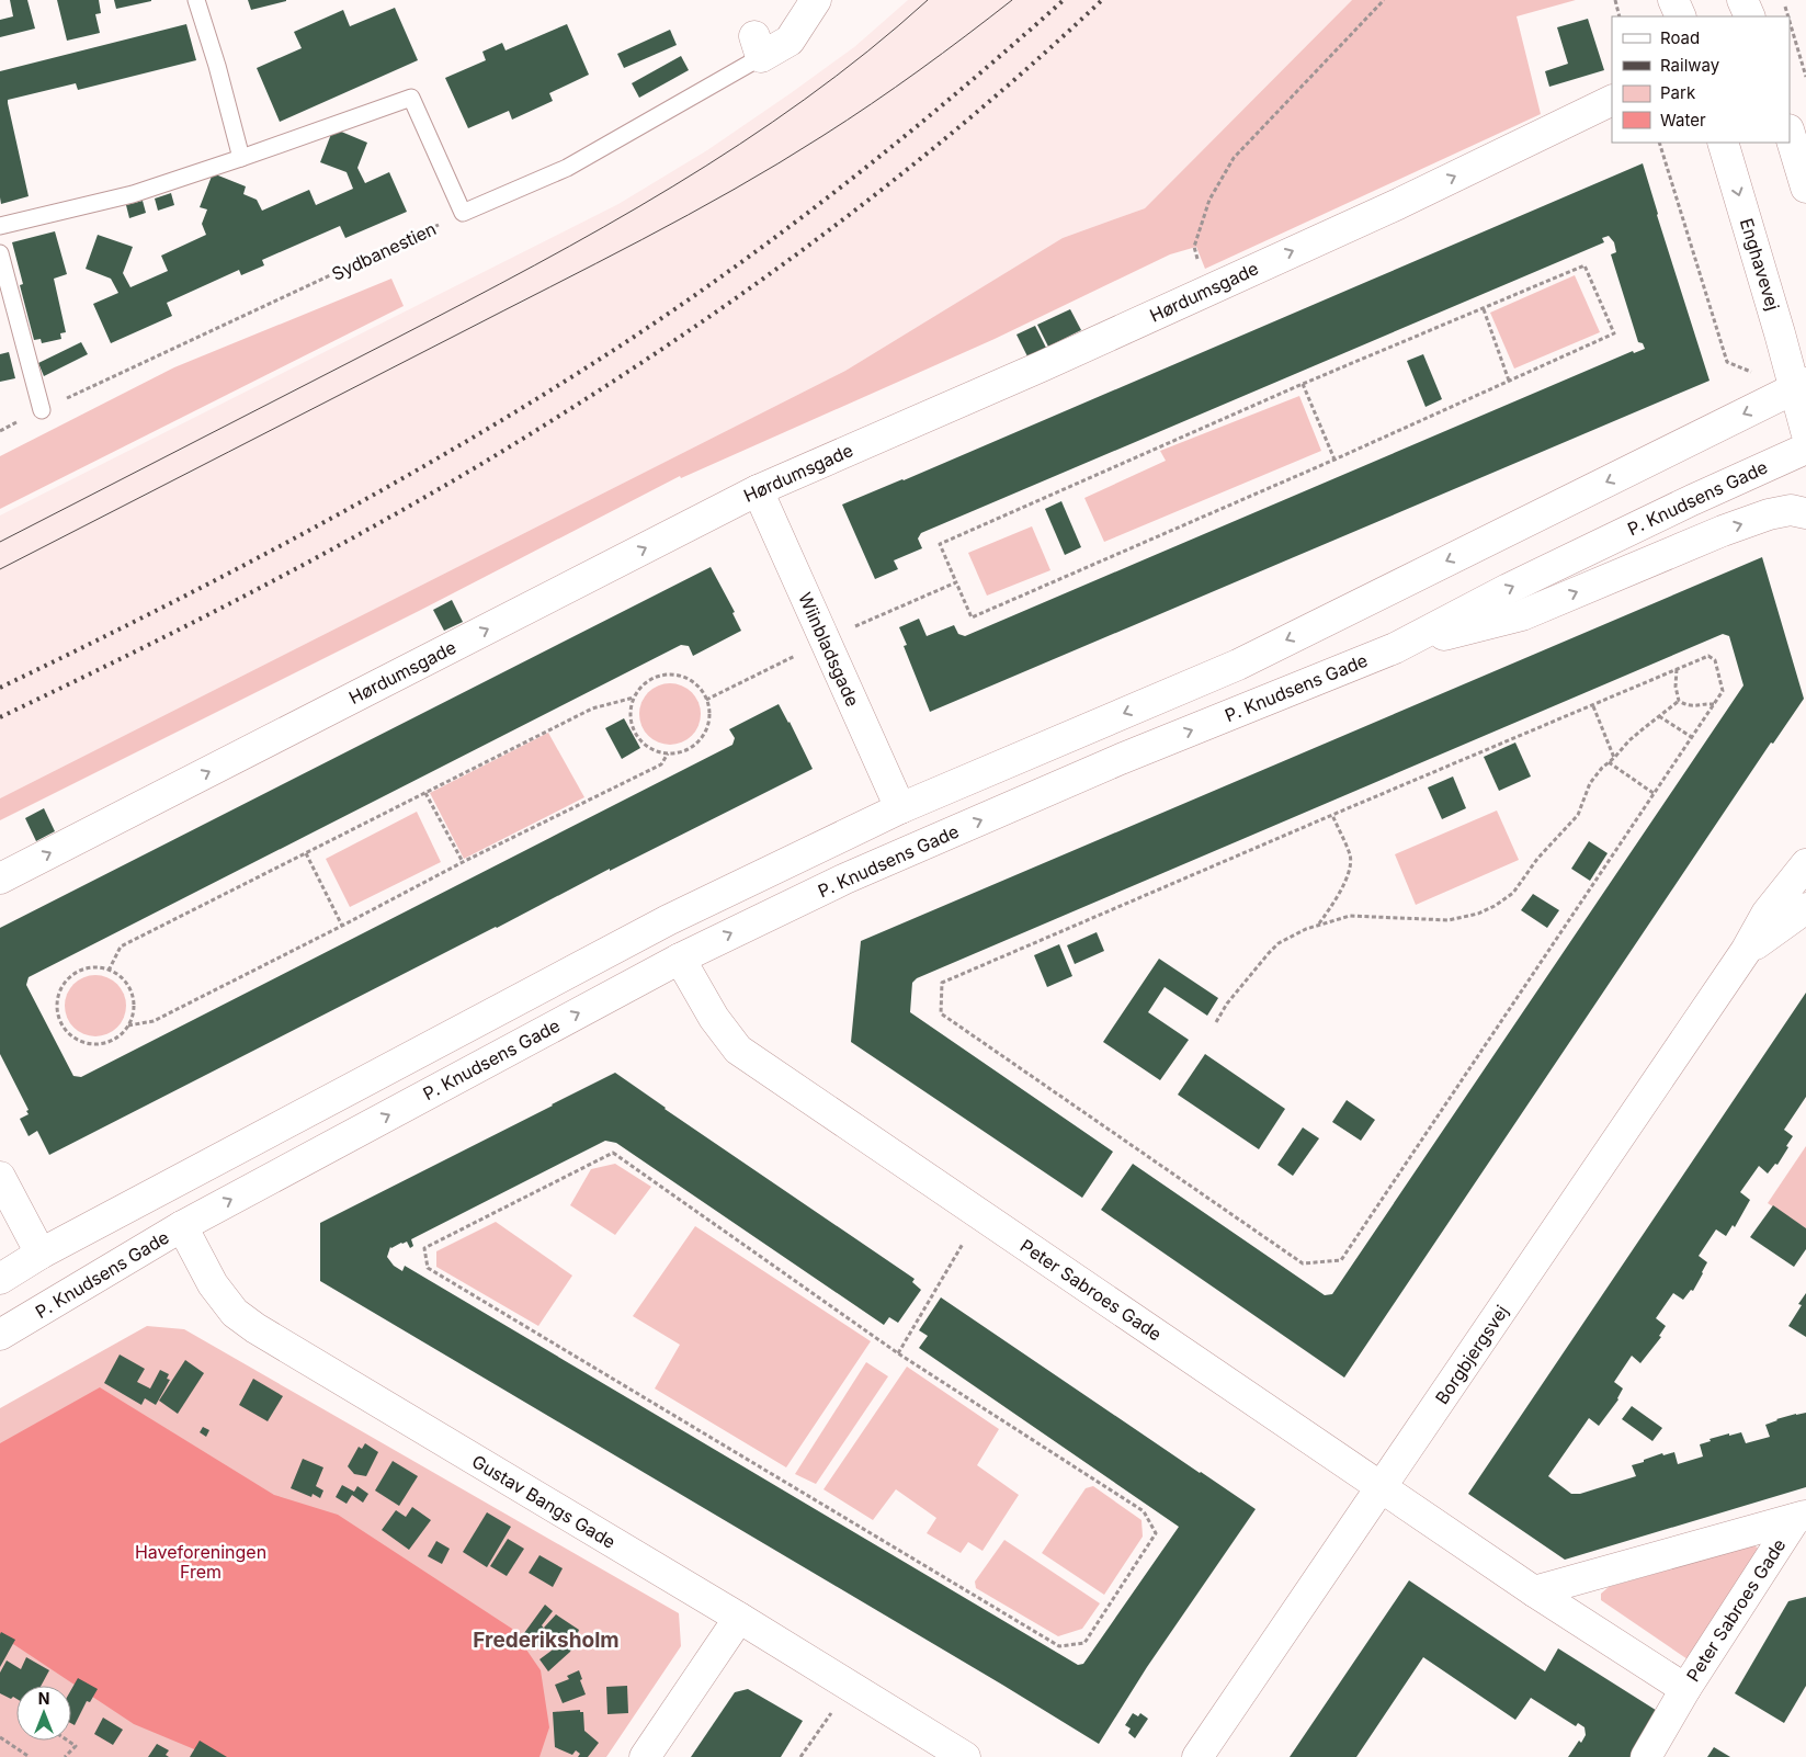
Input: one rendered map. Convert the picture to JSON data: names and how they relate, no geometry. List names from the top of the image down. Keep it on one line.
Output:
{"streets":{"street":["Enghavevej","Hørdumsgade","P. Knudsens Gade","Wiinbladsgade","Peter Sabroes Gade","Borgbjergsvej","Gustav Bangs Gade"],"path":["Sydbanestien"]},"crossings":[["Hørdumsgade","Wiinbladsgade"],["P. Knudsens Gade","Peter Sabroes Gade"],["P. Knudsens Gade","Gustav Bangs Gade"],["Peter Sabroes Gade","Borgbjergsvej"]],"one_way":["Enghavevej","Hørdumsgade"],"districts":["Frederiksholm"],"parks":["Haveforeningen Frem"],"legend":["Road","Railway","Park","Water"],"north":"top"}
